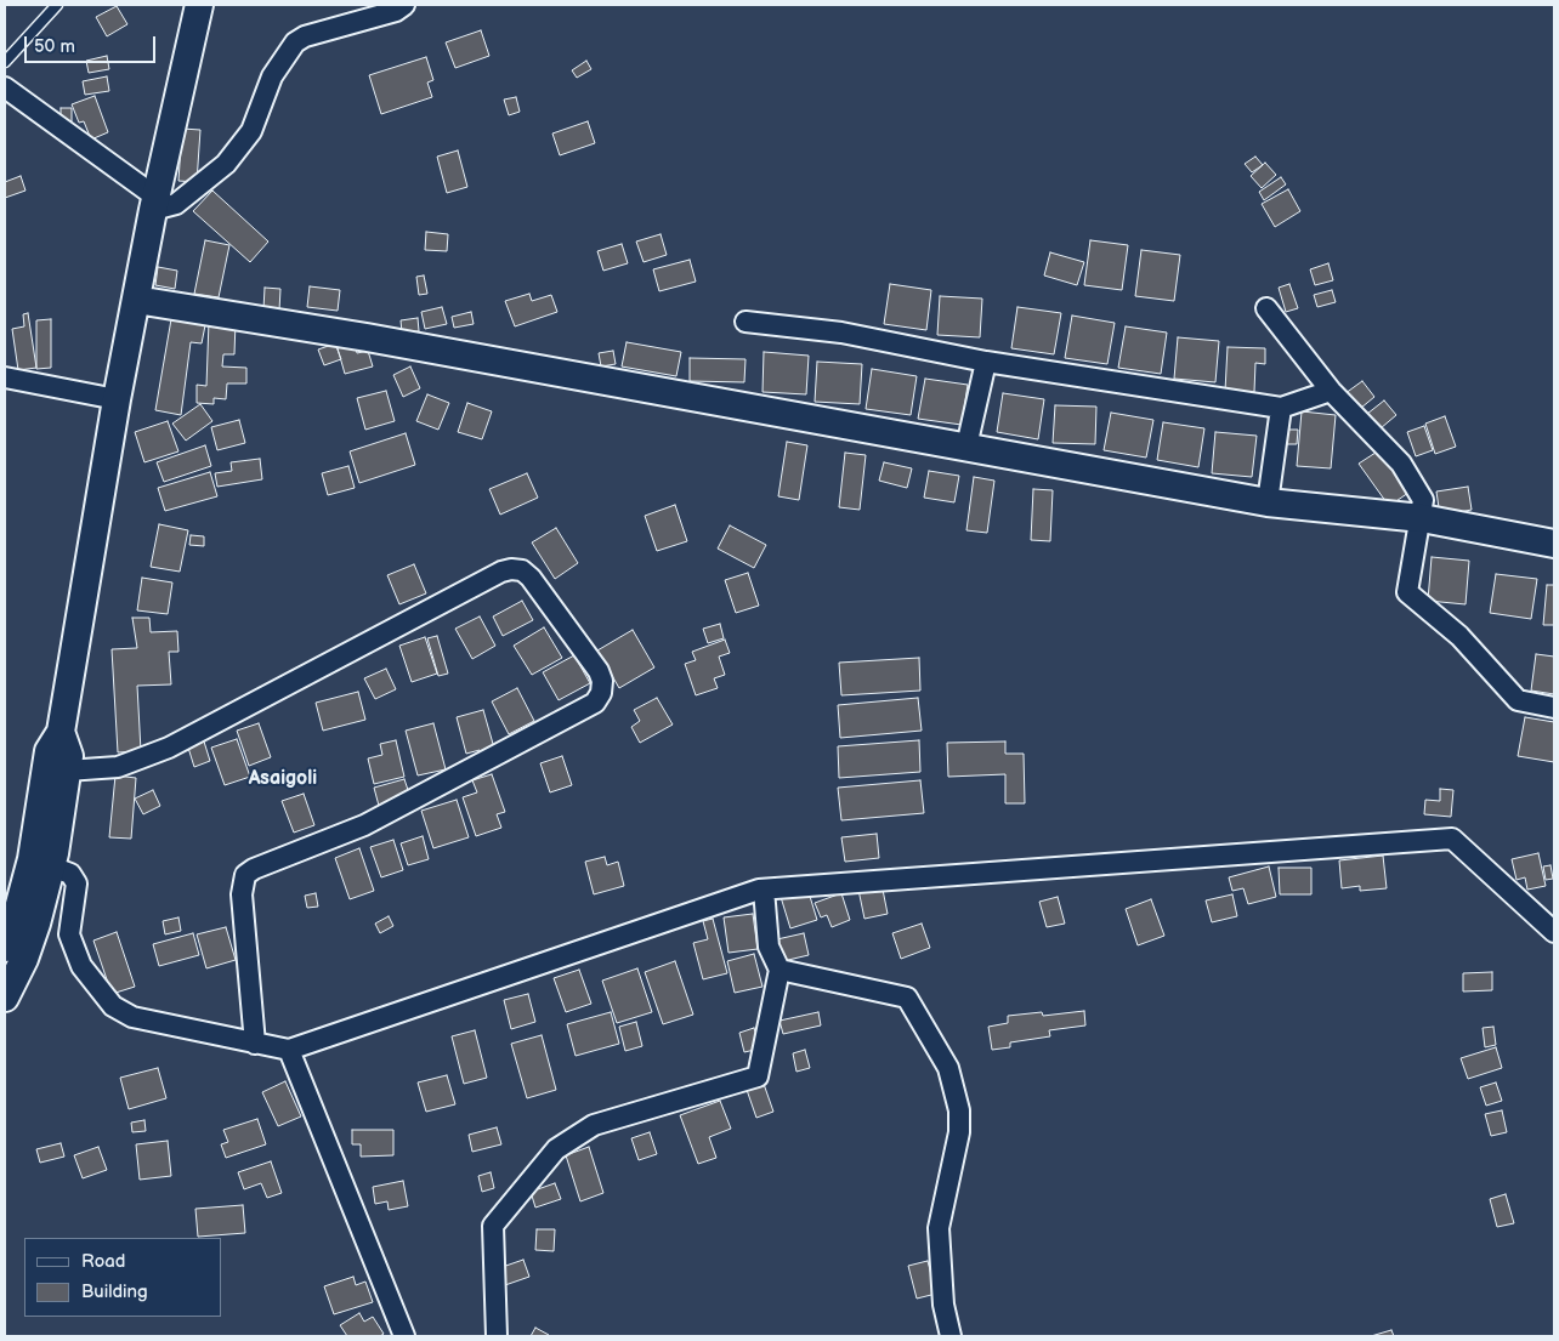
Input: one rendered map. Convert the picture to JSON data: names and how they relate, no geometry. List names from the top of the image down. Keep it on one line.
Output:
{"districts":["Asaigoli"],"legend":["Road","Building"],"scale_bar":"50 m"}
